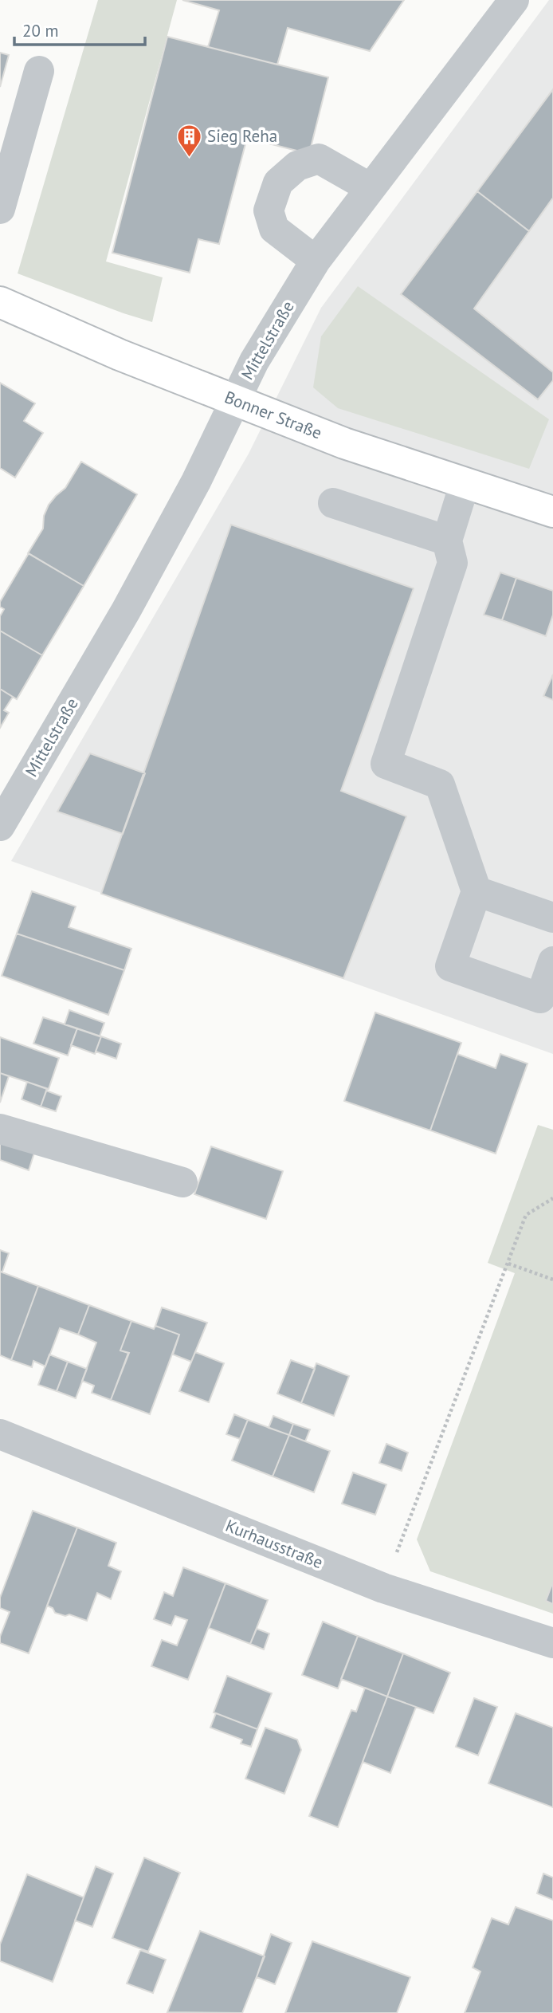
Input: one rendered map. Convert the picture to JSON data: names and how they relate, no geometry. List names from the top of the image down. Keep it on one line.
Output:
{"streets":{"main road":["Bonner Straße"],"street":["Mittelstraße","Kurhausstraße"]},"crossings":[["Mittelstraße","Bonner Straße"]],"places":{"building":["Sieg Reha"]},"scale_bar":"20 m"}
